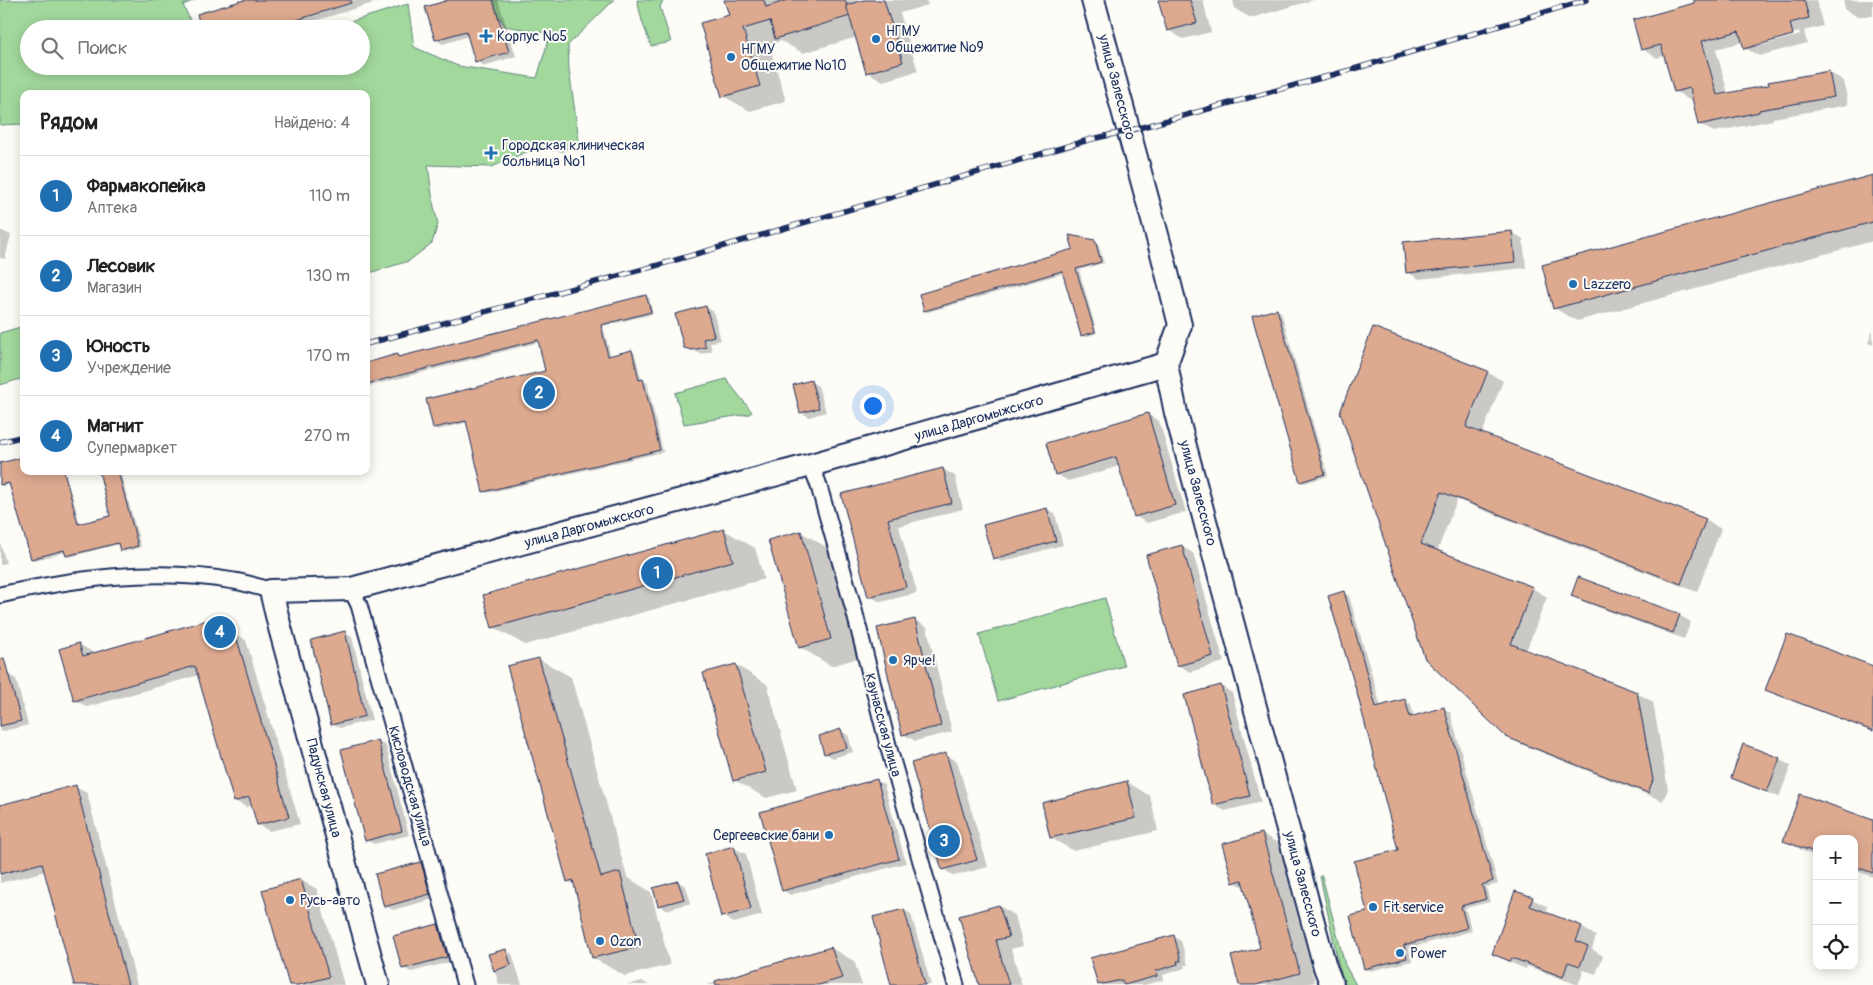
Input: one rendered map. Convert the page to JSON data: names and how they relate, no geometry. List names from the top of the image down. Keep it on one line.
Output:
{"streets":{"street":["улица Залесского","улица Даргомыжского","Каунасская улица","Кисловодская улица","Падунская улица"]},"crossings":[["улица Залесского","улица Даргомыжского"],["улица Даргомыжского","Каунасская улица"],["улица Даргомыжского","Кисловодская улица"],["улица Даргомыжского","Падунская улица"]],"places":{"health":["Корпус №5","Городская клиническая больница №1"],"other":["НГМУ Общежитие №9","НГМУ Общежитие №10","Lazzero","Ярче!","Сергеевские бани","Русь-авто","Fit service","Ozon","Power"]},"page":{"search":"Поиск","heading":["Рядом","Найдено: 4"],"list":[{"mark":"1","name":"Фармакопейка","note":"Аптека","value":"110 m"},{"mark":"2","name":"Лесовик","note":"Магазин","value":"130 m"},{"mark":"3","name":"Юность","note":"Учреждение","value":"170 m"},{"mark":"4","name":"Магнит","note":"Супермаркет","value":"270 m"}],"pins":["2","1","4","3"],"map_buttons":["+","−"]}}
